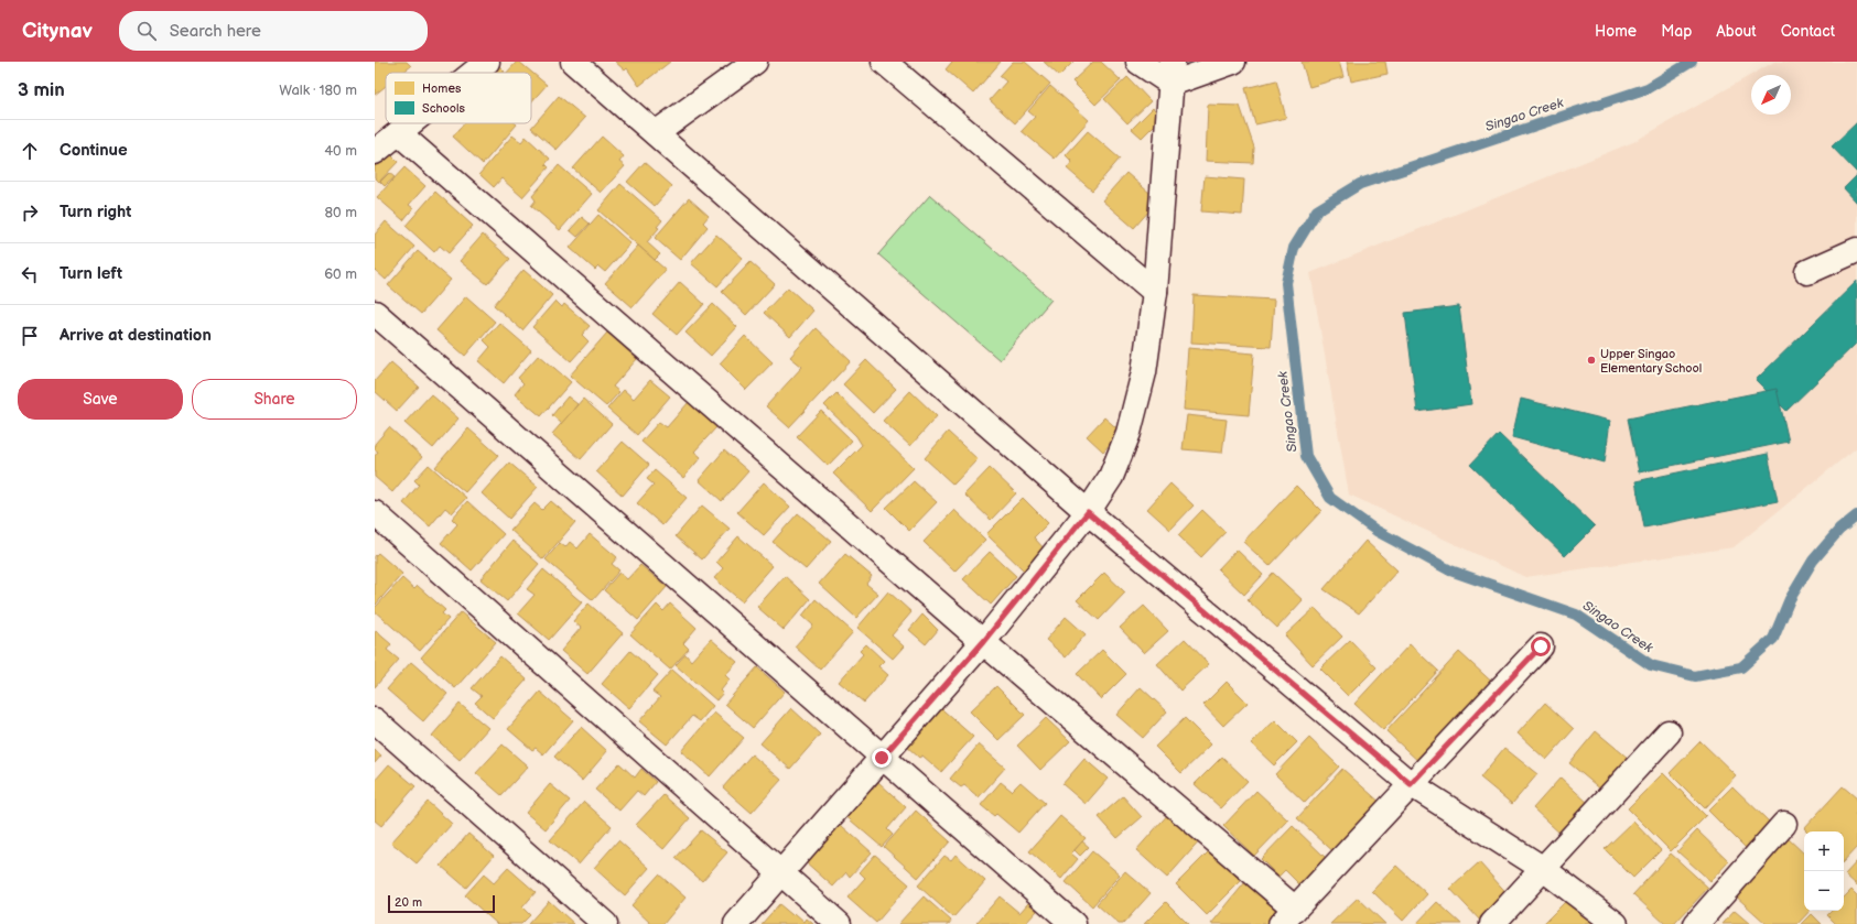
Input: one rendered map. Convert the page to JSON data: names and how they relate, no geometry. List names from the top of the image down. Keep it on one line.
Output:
{"water":["Singao Creek"],"places":["Upper Singao Elementary School"],"legend":["Homes","Schools"],"scale_bar":"20 m","north":"bottom left","page":{"header":"Citynav","search":"Search here","nav":["Home","Map","About","Contact"],"heading":["3 min","Walk · 180 m"],"list":[["Continue","40 m"],["Turn right","80 m"],["Turn left","60 m"],"Arrive at destination"],"buttons":["Save","Share"],"map_buttons":["+","−"],"scale":"20 m"}}
